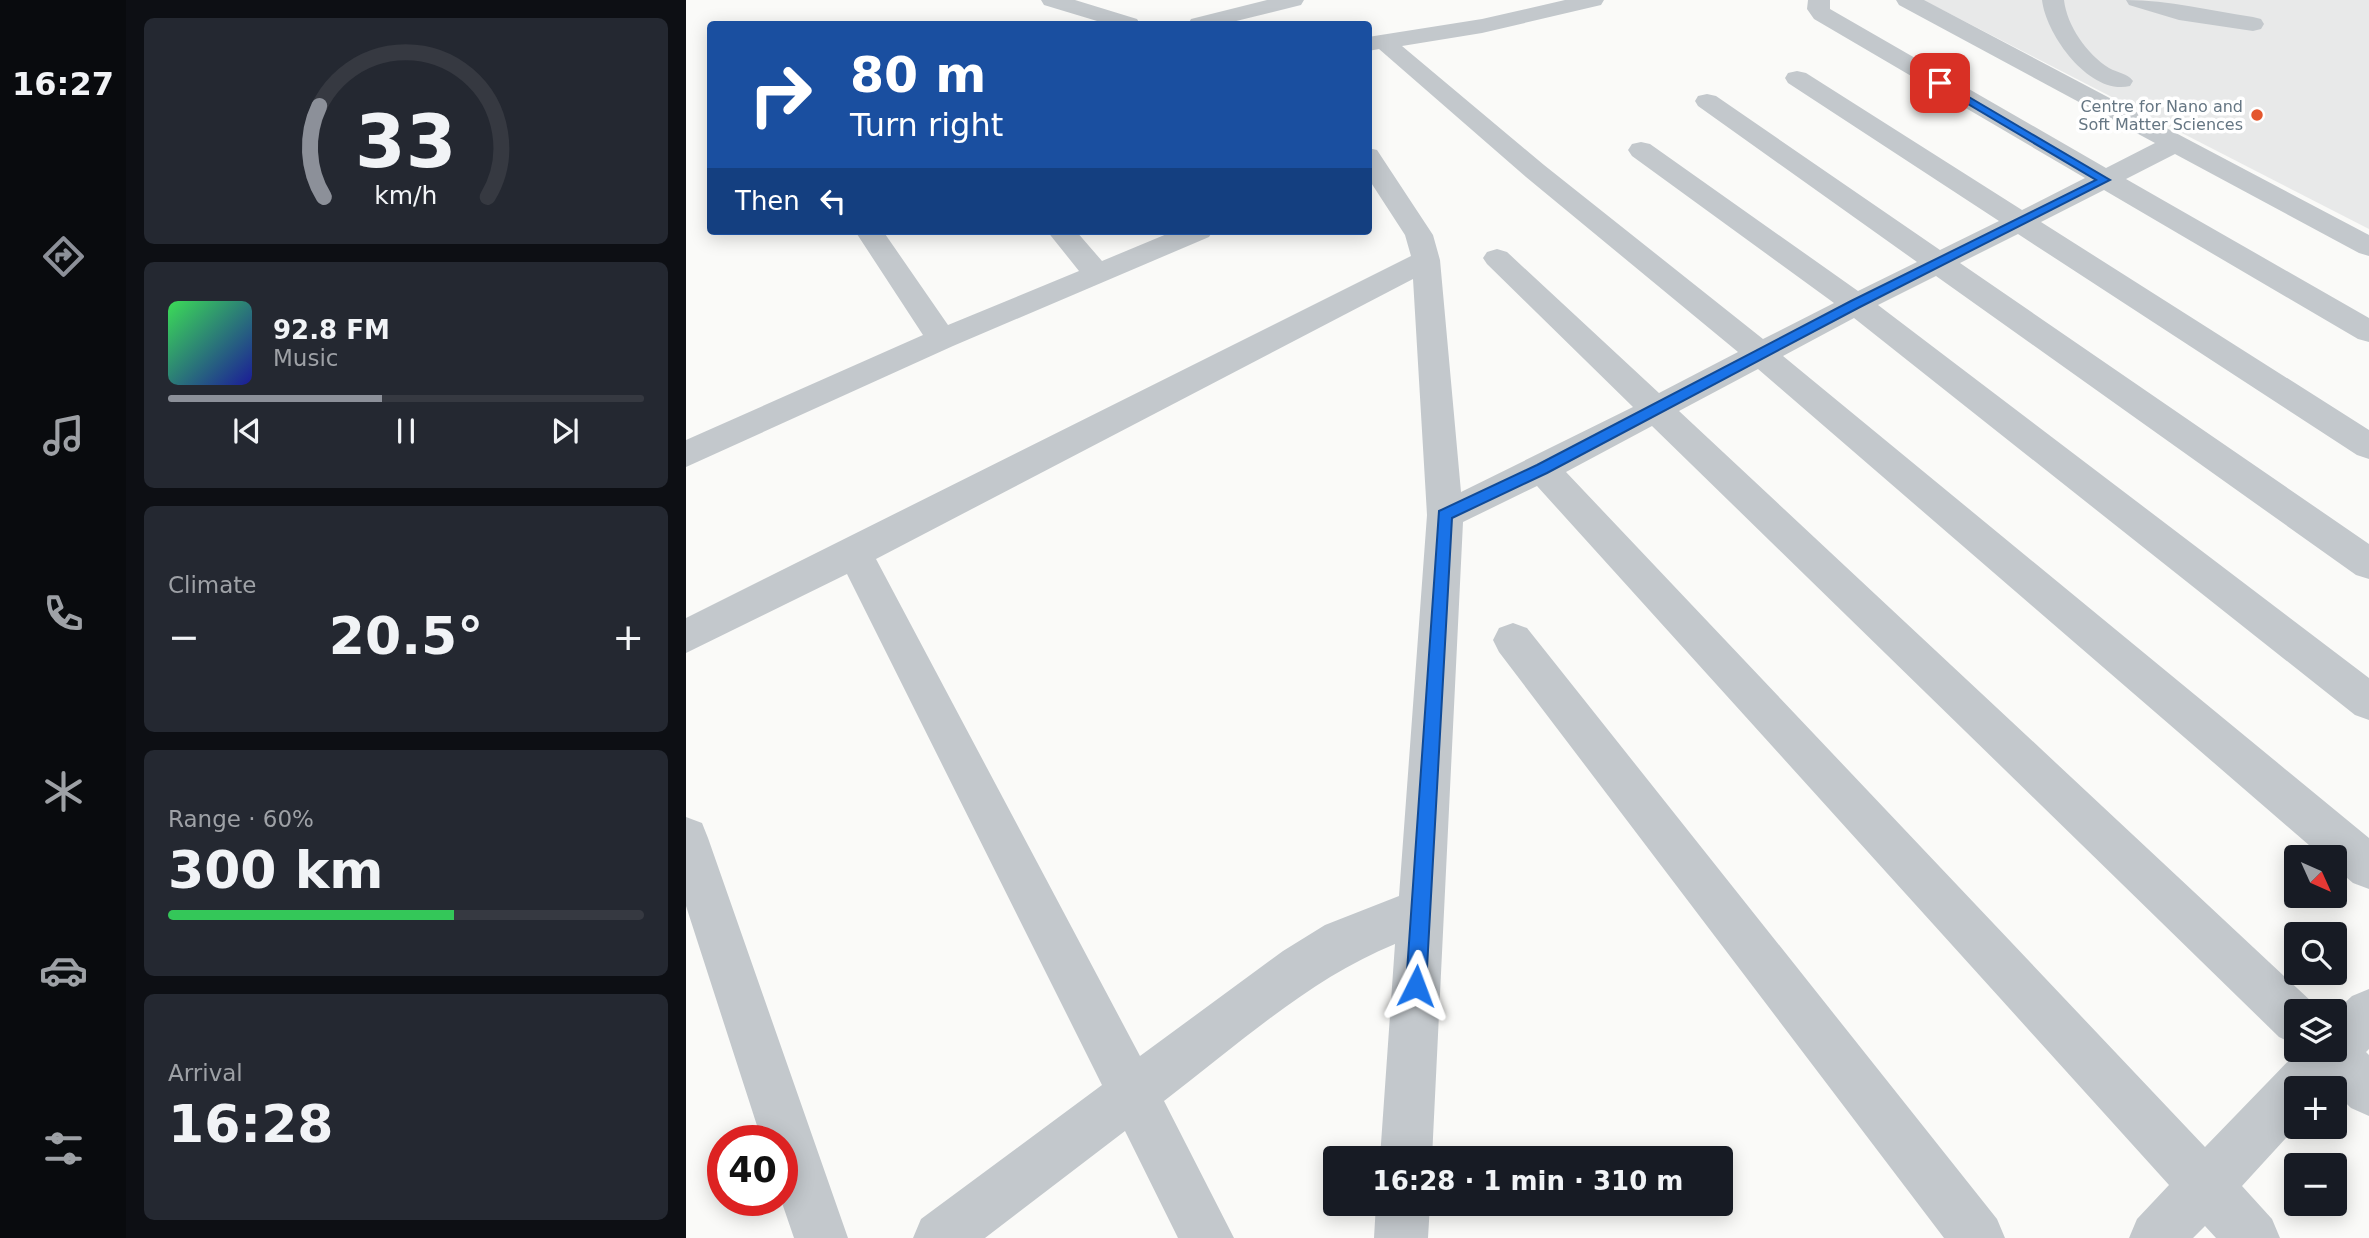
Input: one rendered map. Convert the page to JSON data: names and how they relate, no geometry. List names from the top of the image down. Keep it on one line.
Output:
{"places":["Centre for Nano and Soft Matter Sciences"],"north":"bottom right","page":{"tabs":"16:27","turn":["80 m","Turn right"],"then":"Then","song":["92.8 FM","Music"],"tile":["Climate",["Range · 60%","300 km"],["Arrival","16:28"]],"heat":["−","20.5°","+"],"map_buttons":["+","−"],"limit":"40","trip":"16:28 · 1 min · 310 m","gauge":["33","km/h"]}}
